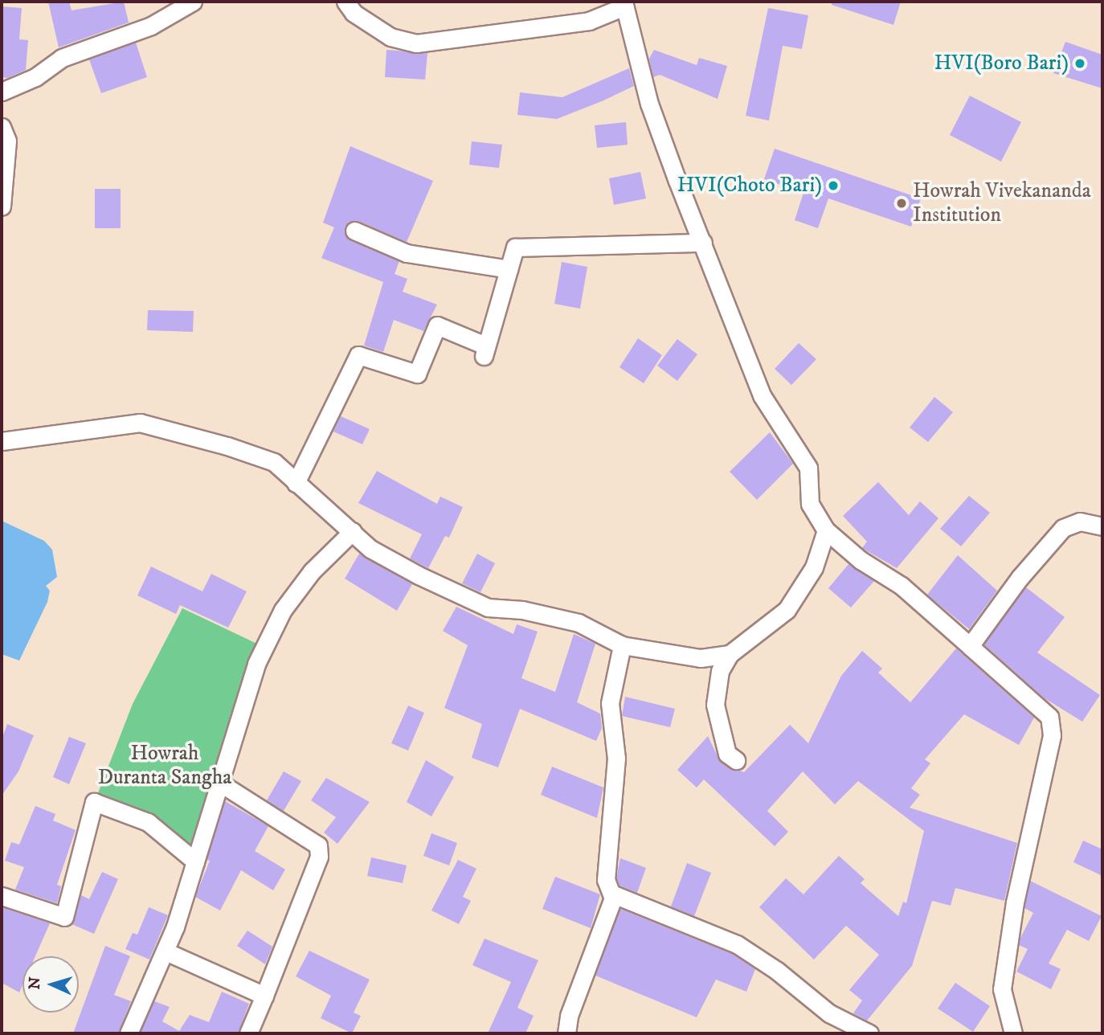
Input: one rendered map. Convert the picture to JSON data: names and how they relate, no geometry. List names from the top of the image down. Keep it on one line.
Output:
{"parks":["Howrah Duranta Sangha"],"places":["HVI(Boro Bari)","HVI(Choto Bari)","Howrah Vivekananda Institution"],"north":"left"}
